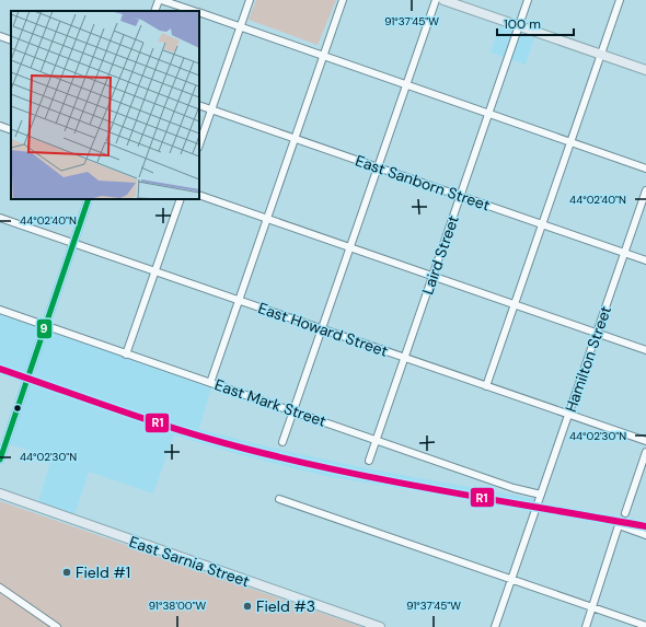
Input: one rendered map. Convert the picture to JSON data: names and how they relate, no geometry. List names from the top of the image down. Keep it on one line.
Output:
{"streets":{"main road":["East Sarnia Street"],"street":["East Sanborn Street","Laird Street","East Howard Street","Hamilton Street","East Mark Street"]},"crossings":[["East Sanborn Street","Laird Street"],["East Sanborn Street","Hamilton Street"],["Laird Street","East Howard Street"],["Laird Street","East Mark Street"],["East Howard Street","Hamilton Street"],["Hamilton Street","East Mark Street"]],"places":["Field #1","Field #3"],"lines":["transit line 9","transit line R1"],"scale_bar":"100 m","coordinates":["91°37'45\"W","44°02'40\"N","44°02'30\"N","91°38'00\"W"]}
